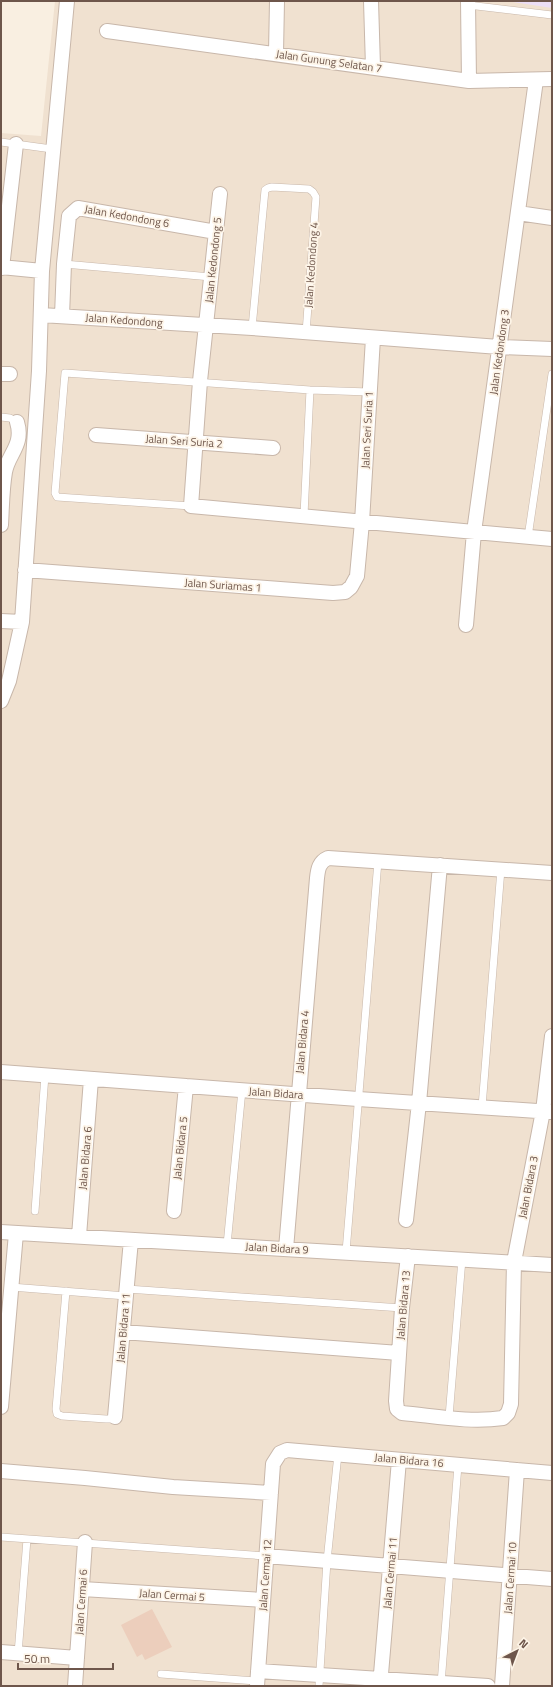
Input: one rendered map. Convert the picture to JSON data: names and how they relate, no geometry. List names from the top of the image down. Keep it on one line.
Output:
{"streets":{"street":["Jalan Gunung Selatan 7","Jalan Kedondong 6","Jalan Kedondong 5","Jalan Kedondong","Jalan Kedondong 3","Jalan Seri Suria 1","Jalan Seri Suria 2","Jalan Suriamas 1","Jalan Bidara 4","Jalan Bidara","Jalan Bidara 5","Jalan Bidara 6","Jalan Bidara 3","Jalan Bidara 9","Jalan Bidara 13","Jalan Bidara 11","Jalan Bidara 16","Jalan Cermai 11","Jalan Cermai 12","Jalan Cermai 10","Jalan Cermai 5","Jalan Cermai 6"],"lane":["Jalan Kedondong 4"]},"crossings":[["Jalan Gunung Selatan 7","Jalan Kedondong 3"],["Jalan Kedondong 6","Jalan Kedondong 5"],["Jalan Kedondong 6","Jalan Kedondong"],["Jalan Kedondong 5","Jalan Kedondong"],["Jalan Kedondong 5","Jalan Seri Suria 2"],["Jalan Kedondong 4","Jalan Kedondong"],["Jalan Kedondong","Jalan Kedondong 3"],["Jalan Kedondong","Jalan Seri Suria 1"],["Jalan Seri Suria 1","Jalan Suriamas 1"],["Jalan Bidara 4","Jalan Bidara"],["Jalan Bidara 4","Jalan Bidara 9"],["Jalan Bidara","Jalan Bidara 5"],["Jalan Bidara","Jalan Bidara 6"],["Jalan Bidara","Jalan Bidara 3"],["Jalan Bidara 6","Jalan Bidara 9"],["Jalan Bidara 3","Jalan Bidara 9"],["Jalan Bidara 3","Jalan Bidara 13"],["Jalan Bidara 9","Jalan Bidara 13"],["Jalan Bidara 9","Jalan Bidara 11"],["Jalan Bidara 16","Jalan Cermai 11"],["Jalan Bidara 16","Jalan Cermai 12"],["Jalan Bidara 16","Jalan Cermai 10"],["Jalan Cermai 12","Jalan Cermai 5"],["Jalan Cermai 5","Jalan Cermai 6"]],"scale_bar":"50 m","north":"top right"}
